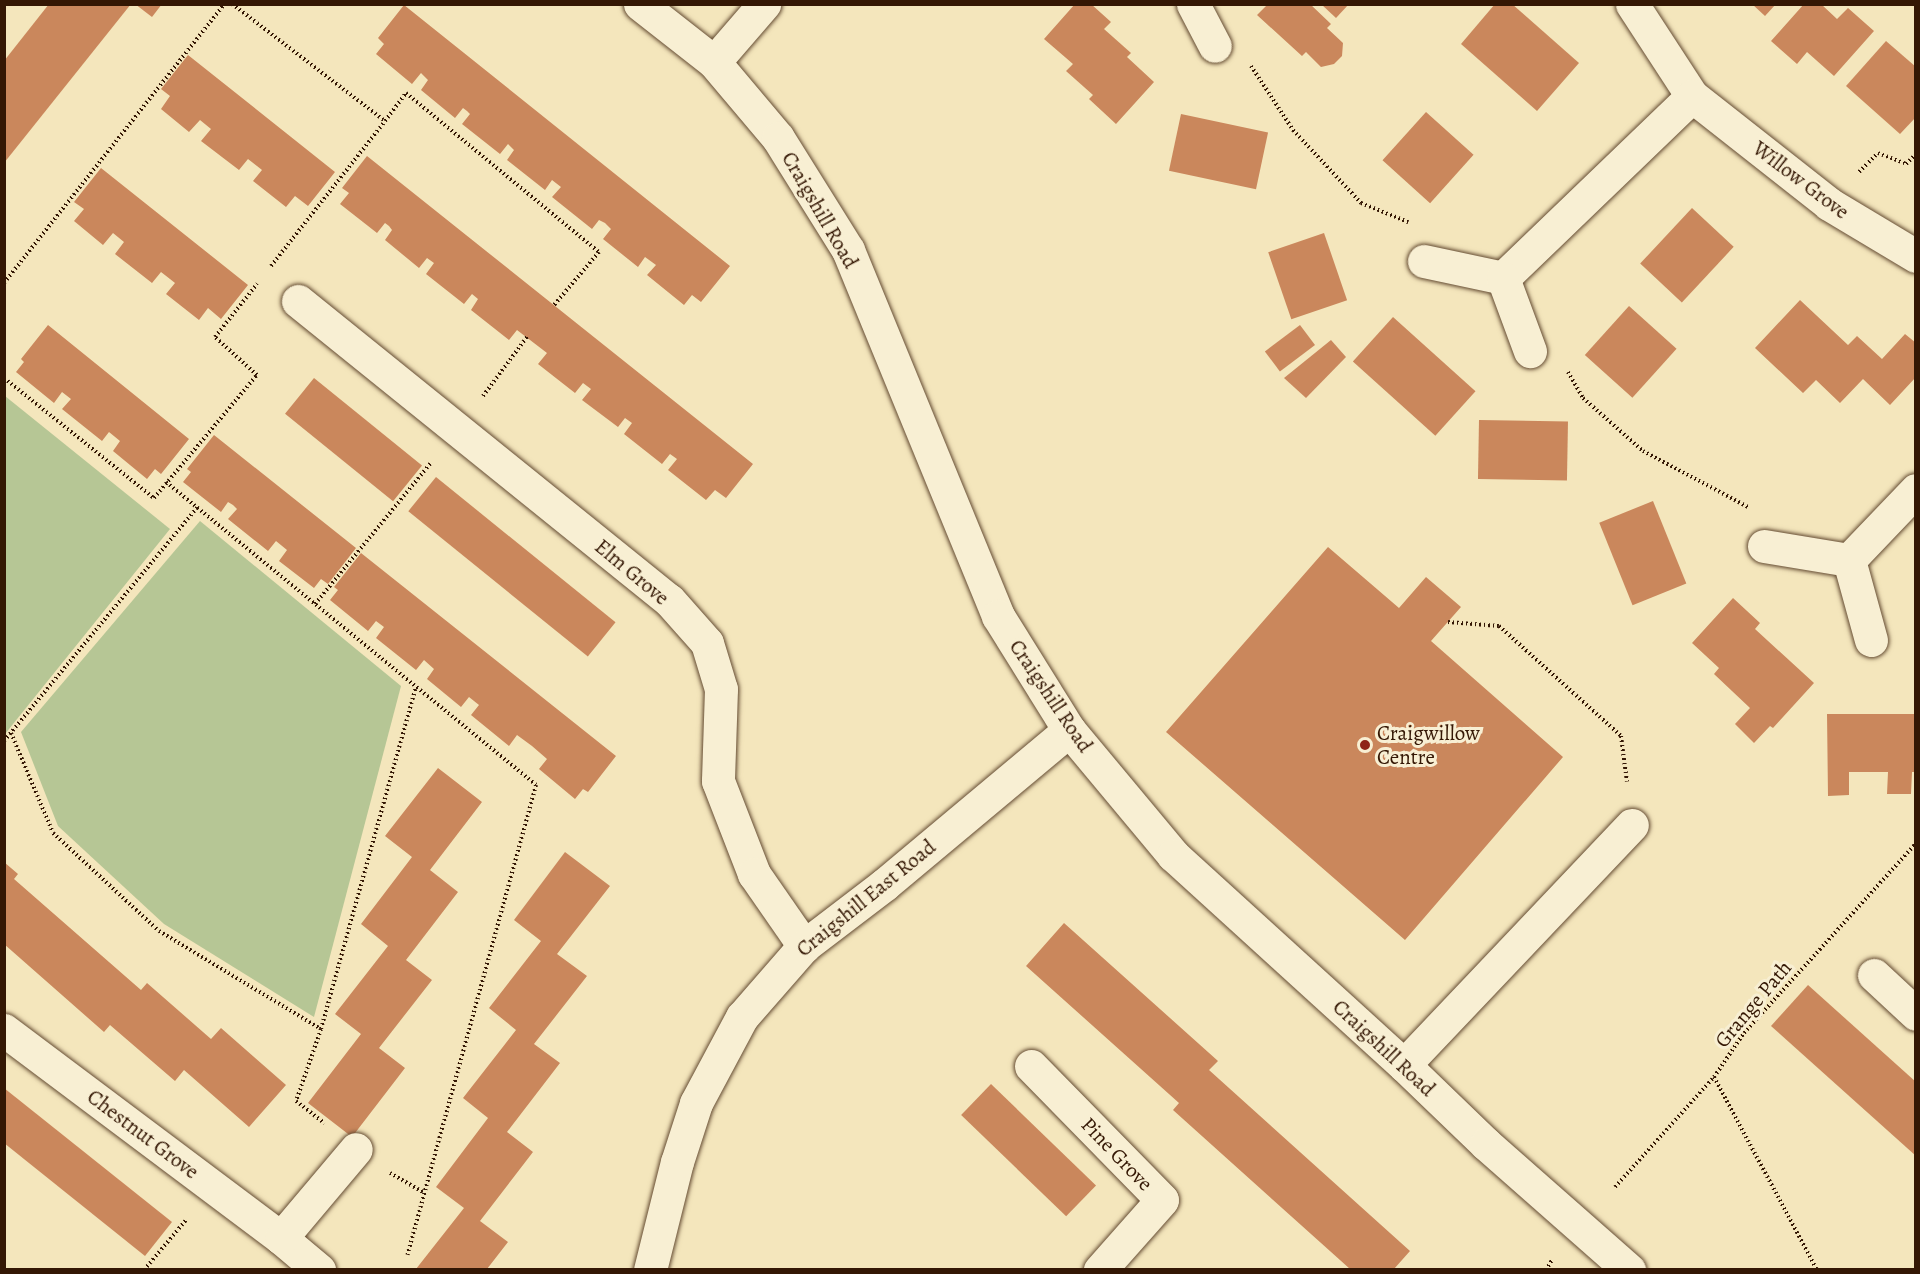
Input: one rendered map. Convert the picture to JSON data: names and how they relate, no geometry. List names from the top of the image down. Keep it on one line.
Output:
{"streets":{"street":["Willow Grove","Craigshill Road","Elm Grove","Craigshill East Road","Chestnut Grove","Pine Grove"],"path":["Grange Path"]},"crossings":[["Craigshill Road","Craigshill East Road"],["Elm Grove","Craigshill East Road"]],"places":["Craigwillow Centre"]}
